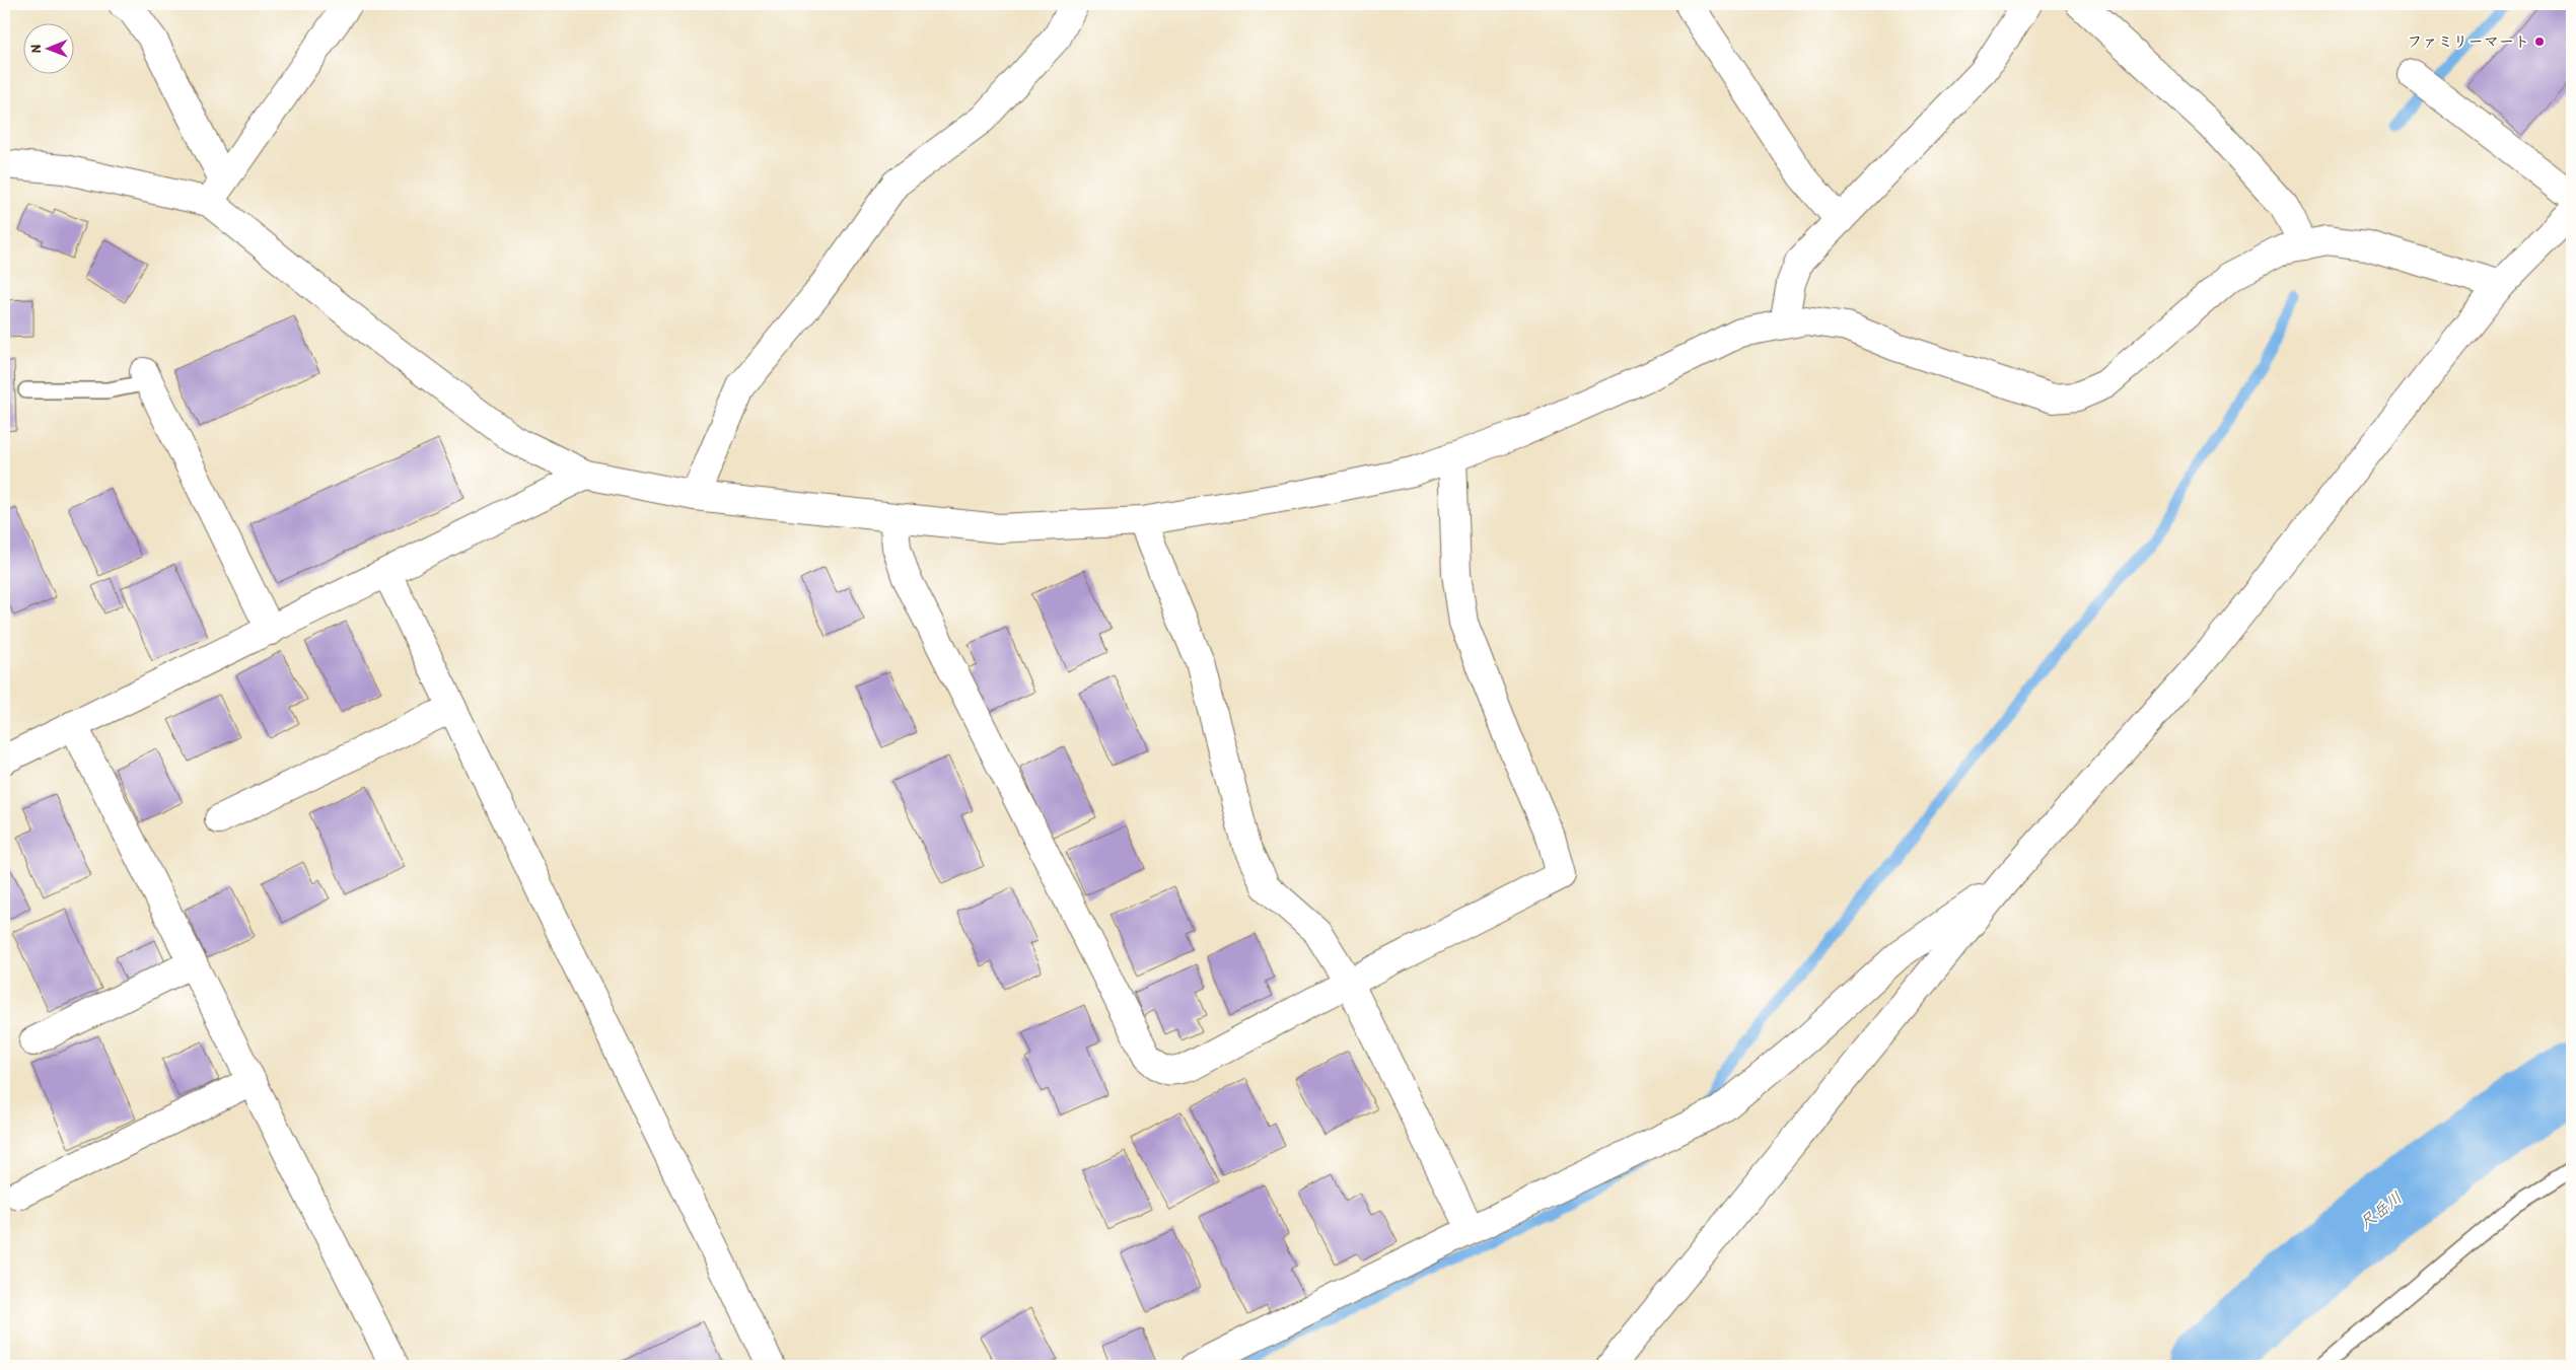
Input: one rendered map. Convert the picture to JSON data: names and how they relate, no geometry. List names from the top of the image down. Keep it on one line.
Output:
{"water":["尺岳川"],"places":["ファミリーマート"],"north":"left"}
